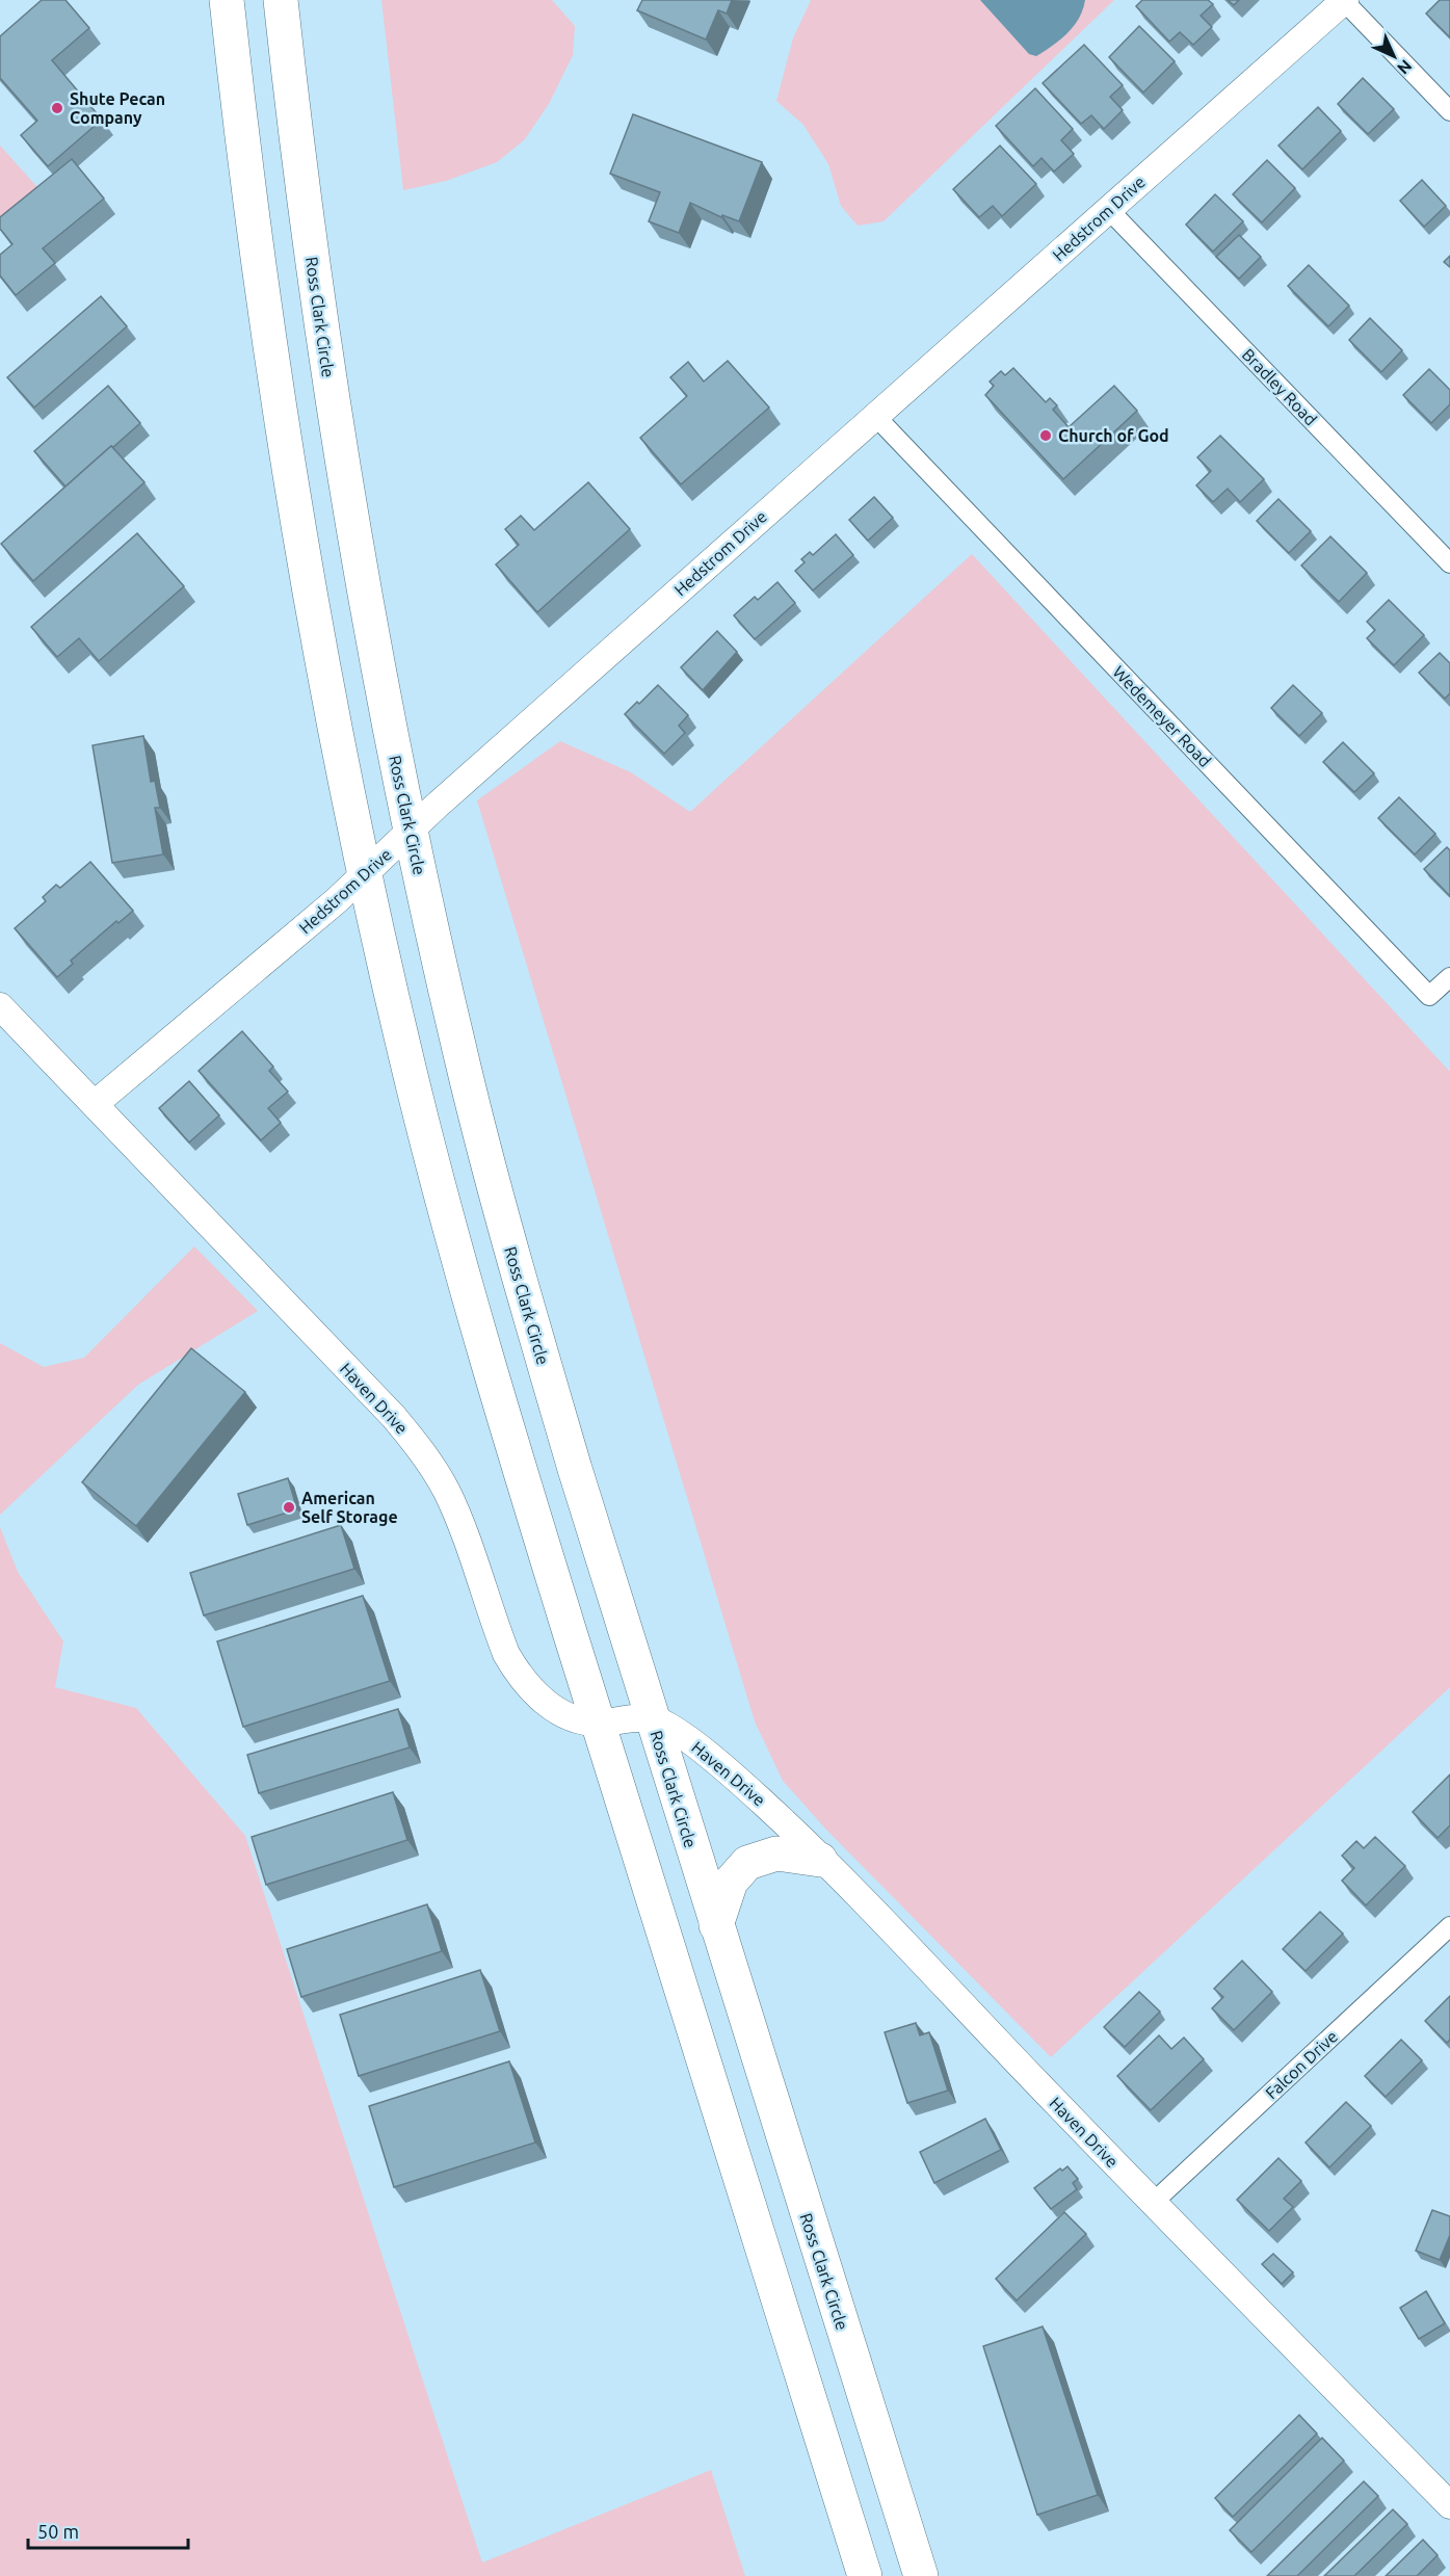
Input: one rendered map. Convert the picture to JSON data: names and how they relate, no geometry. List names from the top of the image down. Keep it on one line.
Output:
{"streets":{"highway":["Ross Clark Circle"],"street":["Hedstrom Drive","Bradley Road","Wedemeyer Road","Haven Drive","Falcon Drive"]},"crossings":[["Hedstrom Drive","Ross Clark Circle"],["Hedstrom Drive","Bradley Road"],["Hedstrom Drive","Wedemeyer Road"],["Hedstrom Drive","Haven Drive"],["Ross Clark Circle","Haven Drive"],["Haven Drive","Falcon Drive"]],"places":["Shute Pecan Company","Church of God","American Self Storage"],"scale_bar":"50 m","north":"bottom right"}
